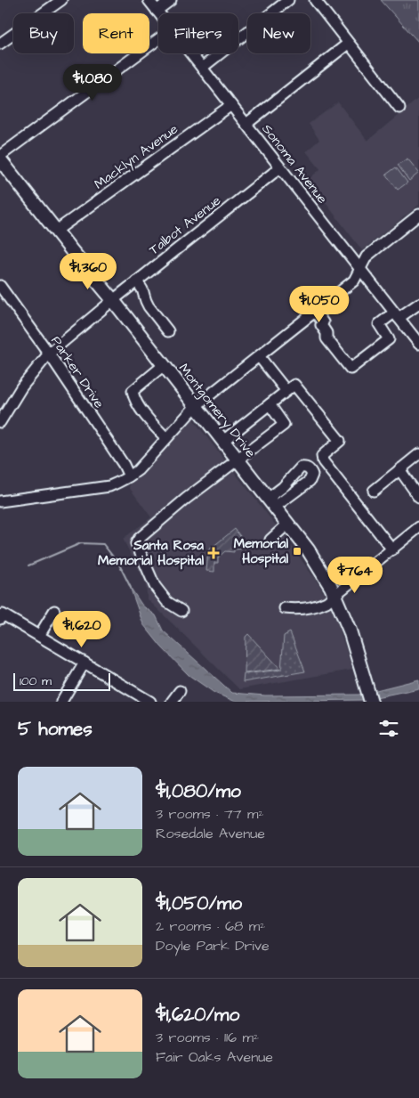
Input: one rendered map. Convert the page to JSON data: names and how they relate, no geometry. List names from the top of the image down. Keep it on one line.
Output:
{"streets":{"main road":["Montgomery Drive"],"street":["Macklyn Avenue","Sonoma Avenue","Talbot Avenue","Parker Drive"]},"crossings":[["Macklyn Avenue","Sonoma Avenue"],["Macklyn Avenue","Montgomery Drive"],["Sonoma Avenue","Talbot Avenue"],["Talbot Avenue","Parker Drive"],["Talbot Avenue","Montgomery Drive"]],"places":{"transit":["Memorial Hospital"],"health":["Santa Rosa Memorial Hospital"]},"scale_bar":"100 m","page":{"chip":["Buy","Rent","Filters","New"],"price":["$1,080","$1,360","$1,050","$764","$1,620"],"scale":"100 m","heading":"5 homes","list":[{"name":"$1,080/mo","note":"3 rooms · 77 m² · Rosedale Avenue"},{"name":"$1,050/mo","note":"2 rooms · 68 m² · Doyle Park Drive"},{"name":"$1,620/mo","note":"3 rooms · 116 m² · Fair Oaks Avenue"}]}}
